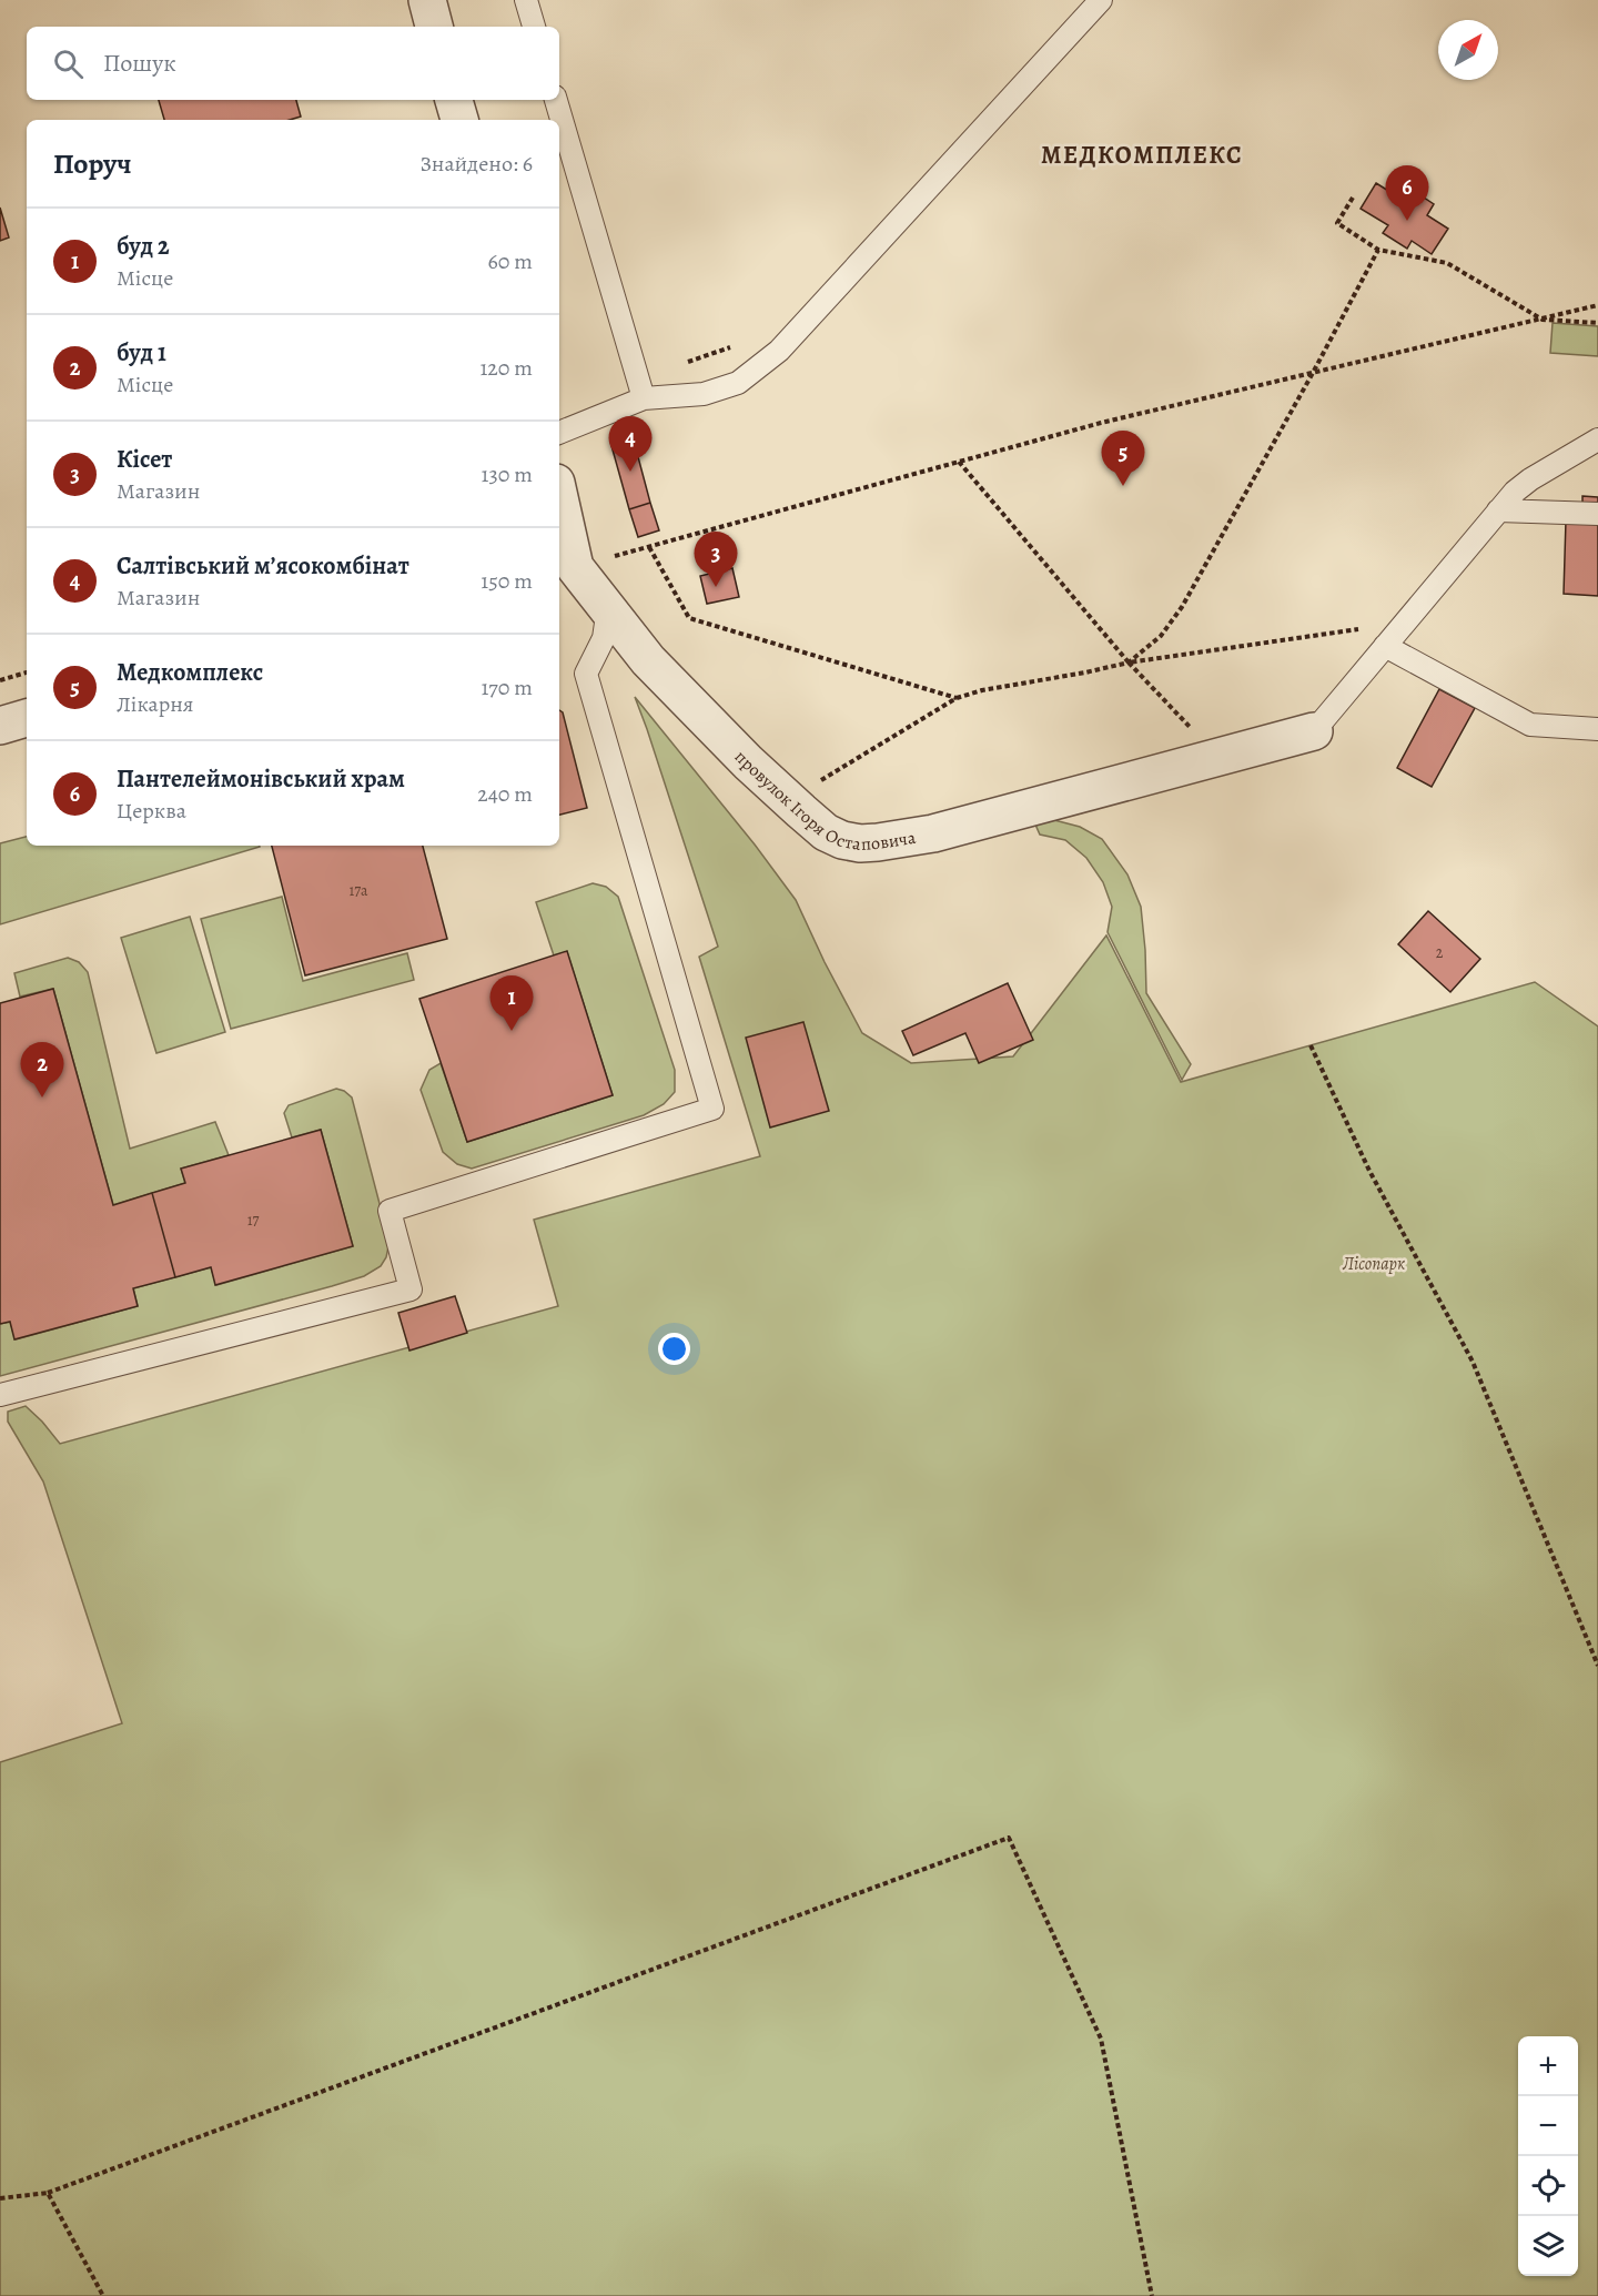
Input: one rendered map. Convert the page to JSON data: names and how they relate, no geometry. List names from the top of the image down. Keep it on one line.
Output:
{"streets":{"street":["провулок Ігоря Остаповича"]},"districts":["МЕДКОМПЛЕКС"],"parks":["Лісопарк"],"house_numbers":["17а","2","17"],"north":"top right","page":{"search":"Пошук","heading":["Поруч","Знайдено: 6"],"pins":["6","4","5","3","1","2"],"list":[{"mark":"1","name":"буд 2","note":"Місце","value":"60 m"},{"mark":"2","name":"буд 1","note":"Місце","value":"120 m"},{"mark":"3","name":"Кісет","note":"Магазин","value":"130 m"},{"mark":"4","name":"Салтівський мʼясокомбінат","note":"Магазин","value":"150 m"},{"mark":"5","name":"Медкомплекс","note":"Лікарня","value":"170 m"},{"mark":"6","name":"Пантелеймонівський храм","note":"Церква","value":"240 m"}],"map_buttons":["+","−"]}}
